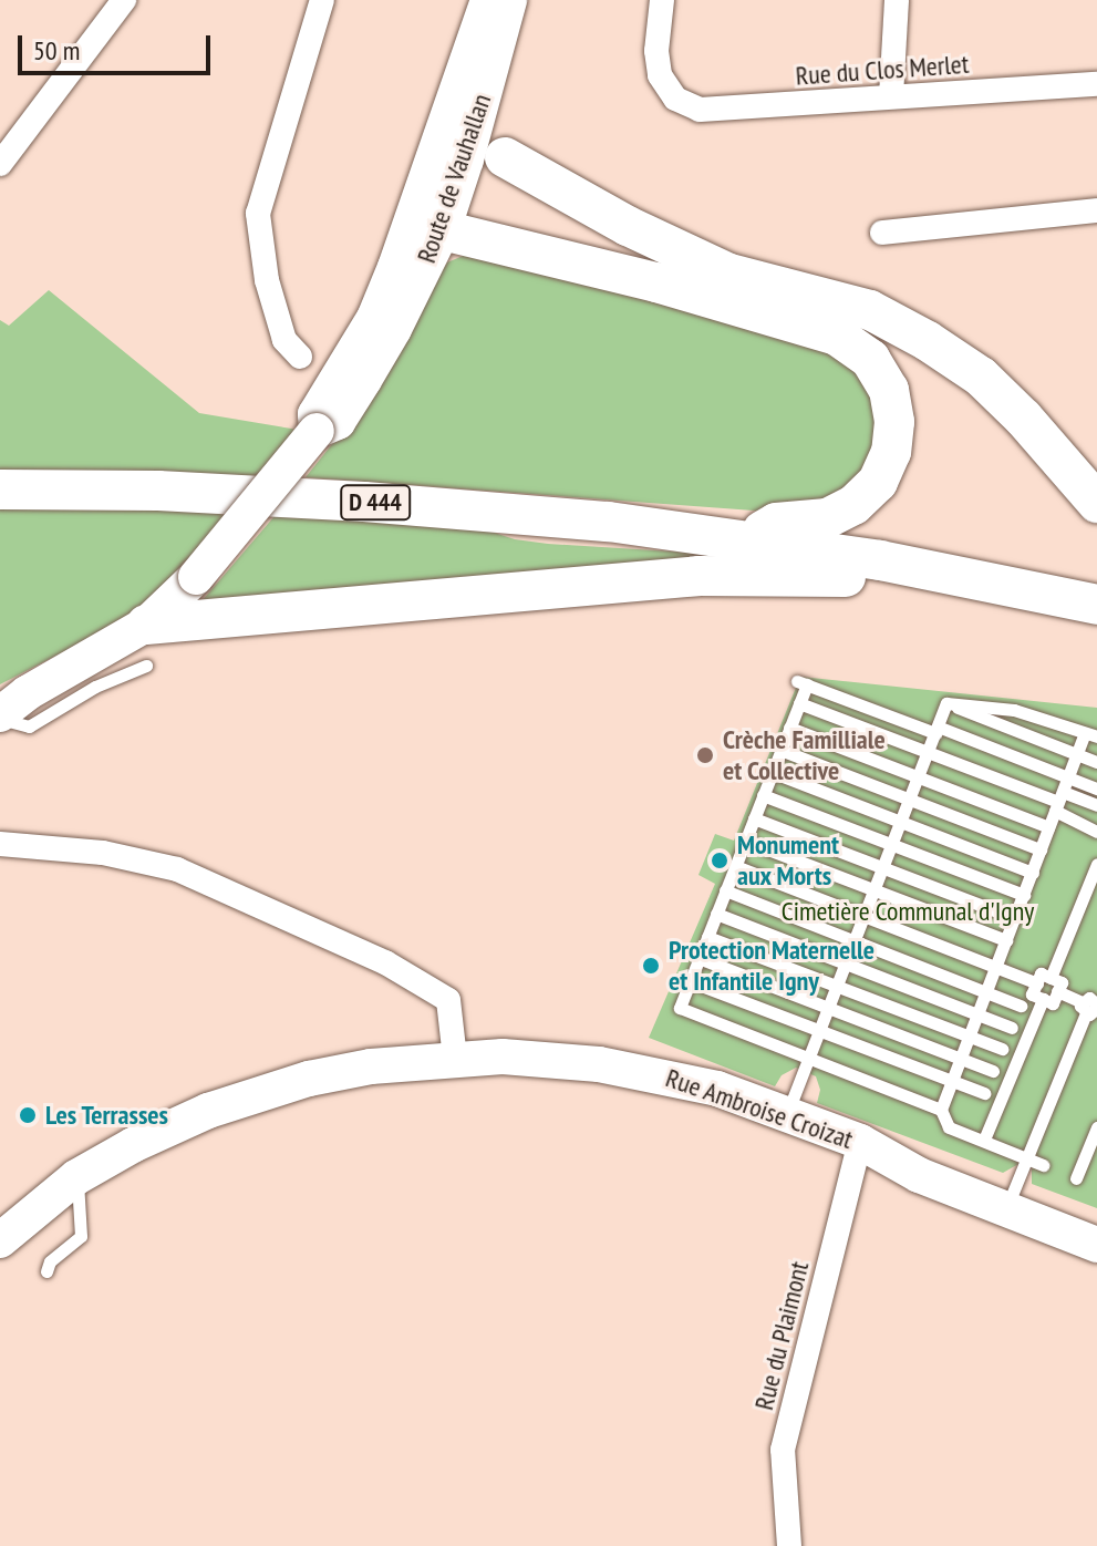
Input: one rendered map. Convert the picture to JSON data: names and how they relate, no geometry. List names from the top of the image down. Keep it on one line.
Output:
{"streets":{"main road":["Route de Vauhallan","D 444","Rue Ambroise Croizat"],"street":["Rue du Clos Merlet","Rue du Plaimont"]},"crossings":[["Rue Ambroise Croizat","Rue du Plaimont"]],"parks":["Cimetière Communal d'Igny"],"places":["Crèche Familliale et Collective","Monument aux Morts","Protection Maternelle et Infantile Igny","Les Terrasses"],"scale_bar":"50 m"}
